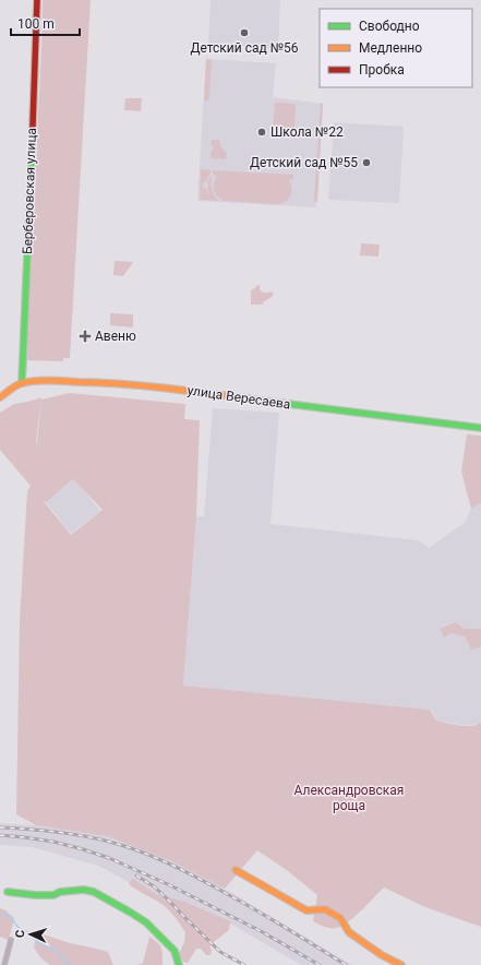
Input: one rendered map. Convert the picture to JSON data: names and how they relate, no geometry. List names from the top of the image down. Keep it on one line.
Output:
{"streets":{"street":["Берберовская улица","улица Вересаева"]},"crossings":[["Берберовская улица","улица Вересаева"]],"parks":["Александровская роща"],"places":{"other":["Детский сад №56","Школа №22","Детский сад №55"],"health":["Авеню"]},"legend":["Свободно","Медленно","Пробка"],"scale_bar":"100 m","north":"left"}
